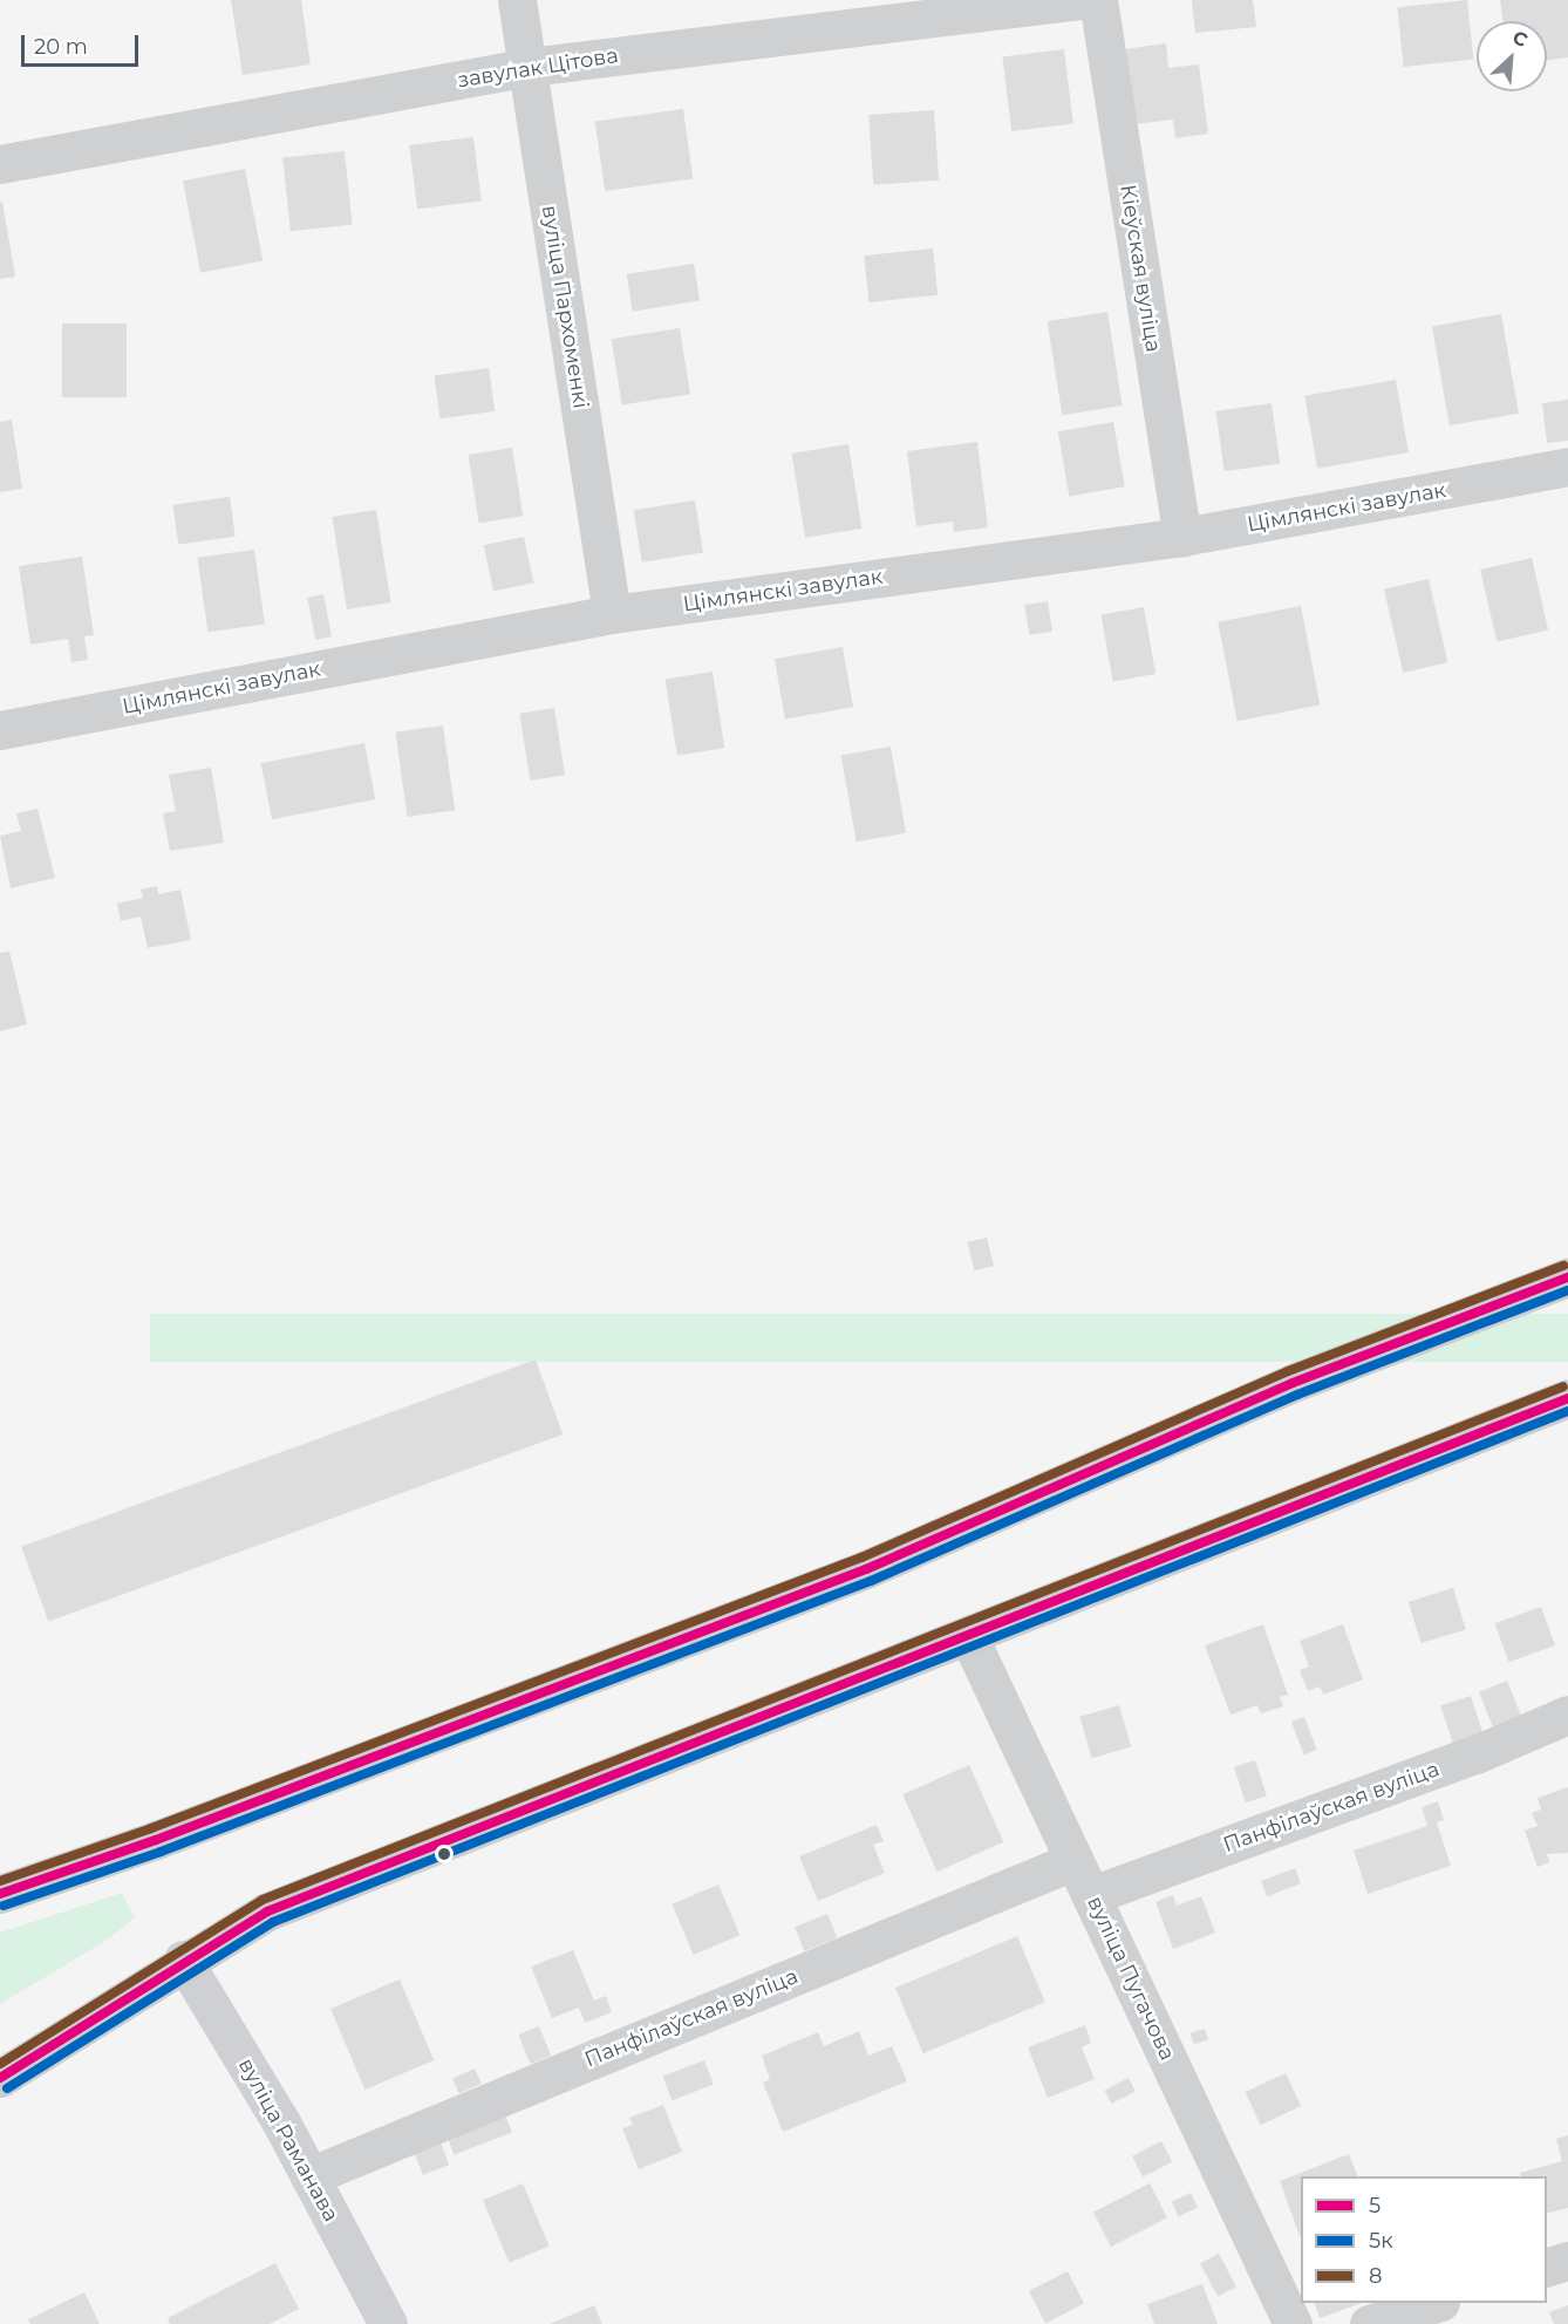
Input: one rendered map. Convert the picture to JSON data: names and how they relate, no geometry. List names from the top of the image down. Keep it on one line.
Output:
{"streets":{"main road":["вуліца Раманава"],"street":["завулак Цітова","Кіеўская вуліца","вуліца Пархоменкі","Цімлянскі завулак","Панфілаўская вуліца","вуліца Пугачова"]},"crossings":[["завулак Цітова","вуліца Пархоменкі"],["Кіеўская вуліца","Цімлянскі завулак"],["вуліца Пархоменкі","Цімлянскі завулак"],["Панфілаўская вуліца","вуліца Пугачова"],["Панфілаўская вуліца","вуліца Раманава"]],"lines":["transit line 8","transit line 5","transit line 5к"],"legend":["5","5к","8"],"scale_bar":"20 m","north":"top right"}
